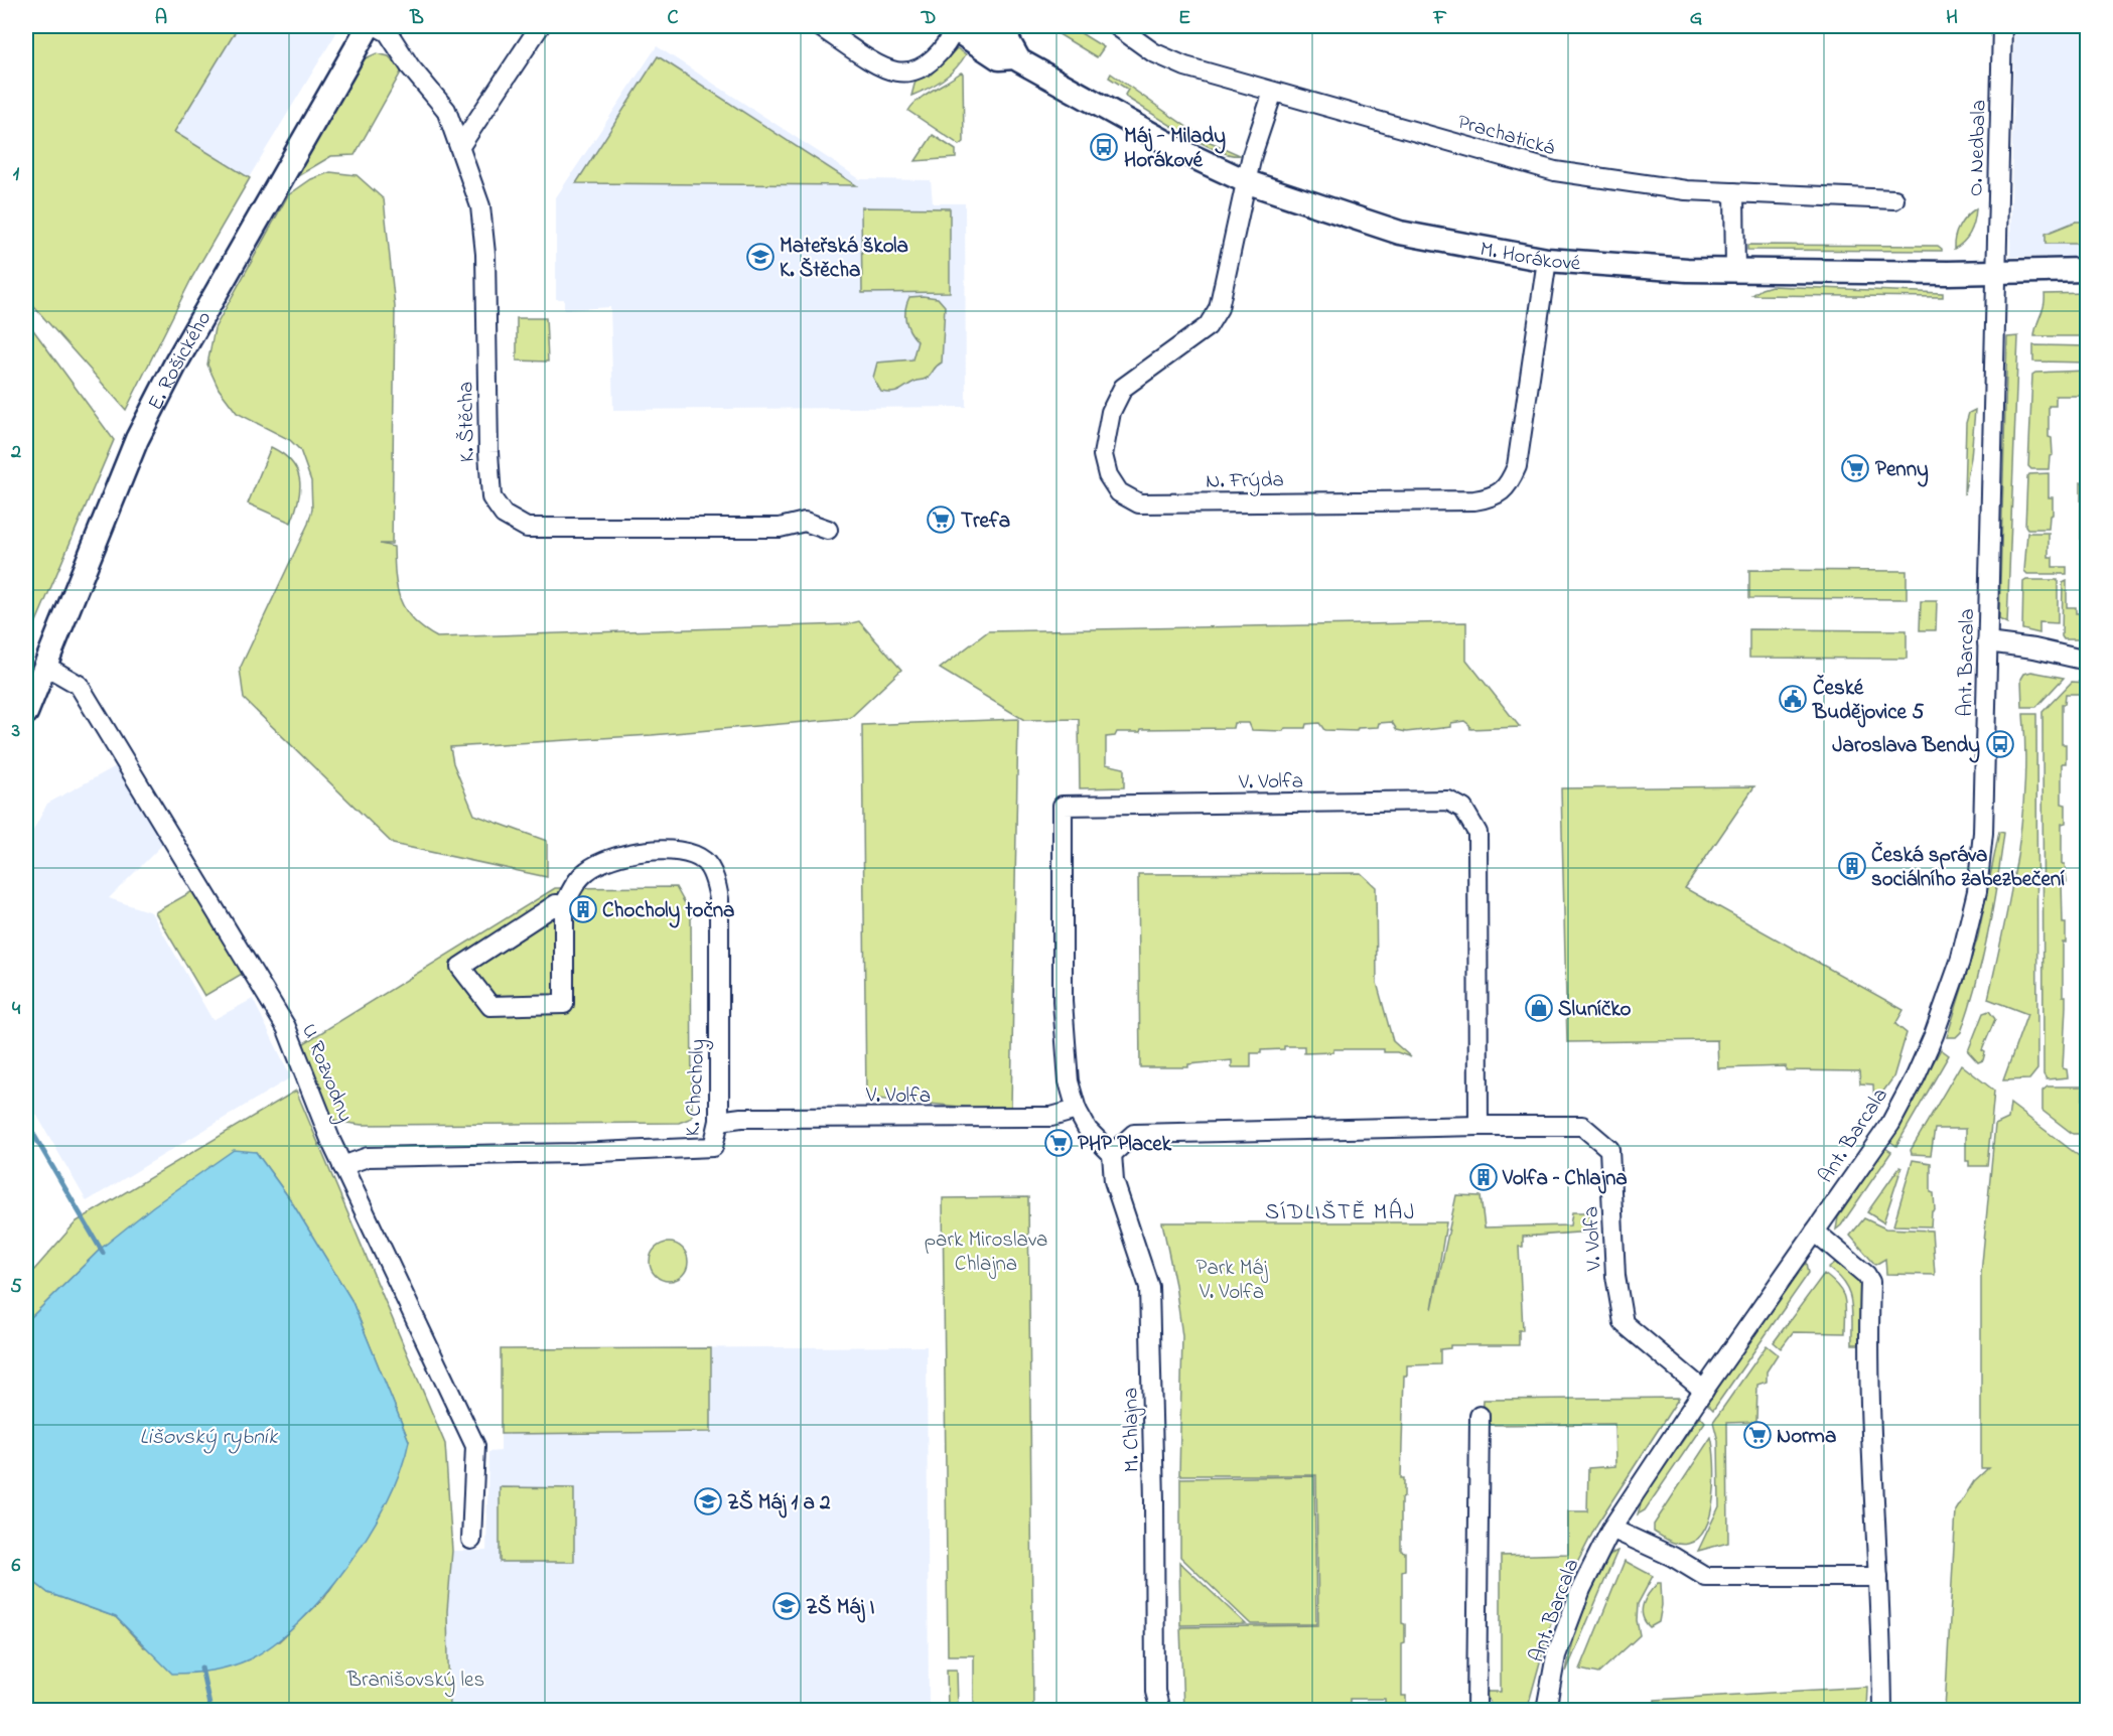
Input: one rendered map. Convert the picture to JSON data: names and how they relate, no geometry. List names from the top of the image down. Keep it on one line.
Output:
{"streets":{"street":["Prachatická","O. Nedbala","M. Horákové","E. Rošického","K. Štěcha","N. Frýda","Ant. Barcala","V. Volfa","U Rozvodny","K. Chocholy","M. Chlajna"]},"crossings":[["O. Nedbala","M. Horákové"],["O. Nedbala","Ant. Barcala"],["M. Horákové","N. Frýda"],["M. Horákové","Ant. Barcala"],["E. Rošického","U Rozvodny"],["Ant. Barcala","V. Volfa"],["V. Volfa","K. Chocholy"],["V. Volfa","M. Chlajna"],["U Rozvodny","K. Chocholy"]],"districts":["SÍDLIŠTĚ MÁJ"],"water":["Lišovský rybník"],"parks":["park Miroslava Chlajna","Park Máj V. Volfa","Branišovský les"],"places":{"bus stop":["Máj - Milady Horákové","Jaroslava Bendy"],"school or university":["Mateřská škola K. Štěcha","ZŠ Máj 1 a 2","ZŠ Máj I"],"supermarket":["Penny","Trefa","PHP Placek","Norma"],"public building":["České Budějovice 5"],"building":["Česká správa sociálního zabezbečení","Chocholy točna","Volfa – Chlajna"],"shop":["Sluníčko"]},"grid":{"columns":["A","B","C","D","E","F","G","H"],"rows":["1","2","3","4","5","6"]}}
